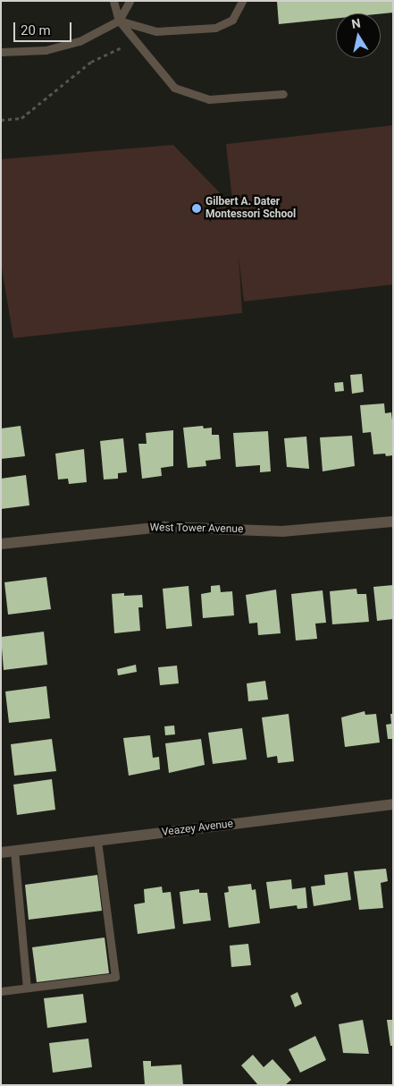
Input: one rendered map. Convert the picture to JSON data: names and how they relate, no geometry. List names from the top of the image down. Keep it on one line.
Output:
{"streets":{"street":["West Tower Avenue","Veazey Avenue"]},"places":["Gilbert A. Dater Montessori School"],"scale_bar":"20 m","north":"top"}
